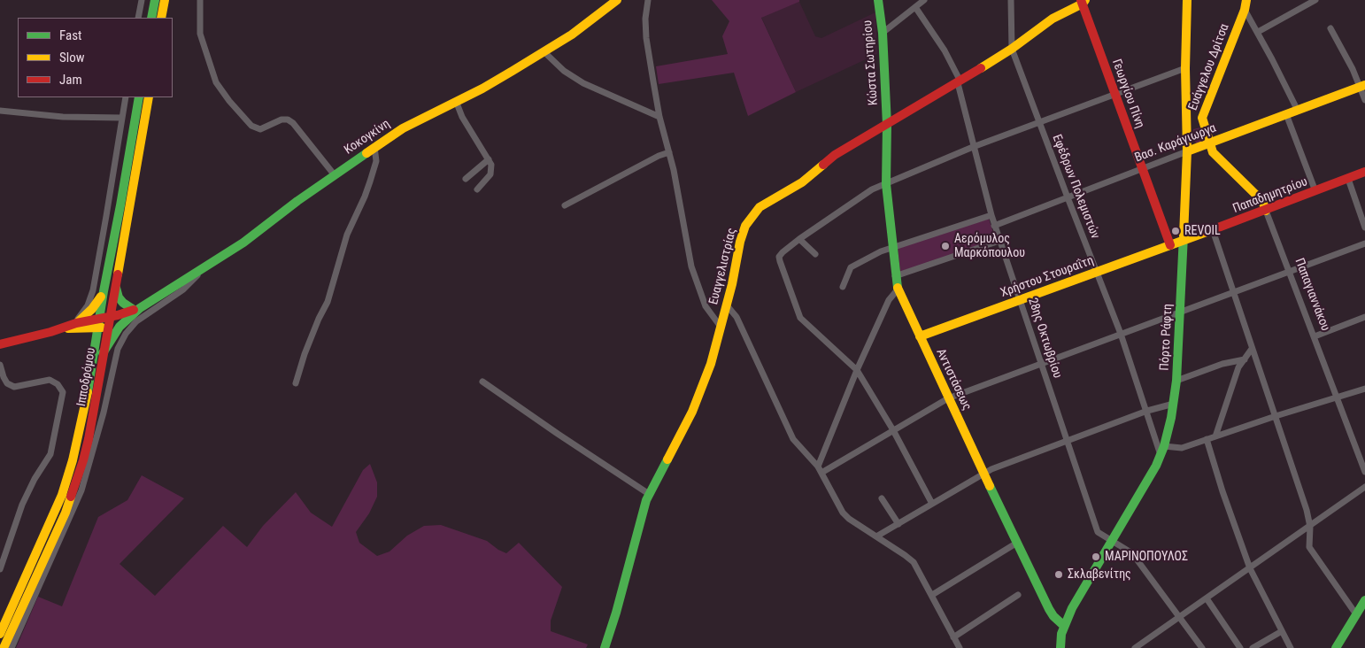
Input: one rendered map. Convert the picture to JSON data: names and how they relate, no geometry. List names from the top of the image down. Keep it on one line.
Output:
{"streets":{"street":["Κώστα Σωτηρίου","Ευάγγελου Δρίτσα","Γεωργίου Πίνη","Κοκογκίνη","Βασ. Καράγιωργα","Εφέδρων Πολεμιστών","Παπαδημητρίου","Ευαγγελιστρίας","Χρήστου Στουραΐτη","Παπαγιαννάκου","Πόρτο Ράφτη","28ης Οκτωβρίου","Ιπποδρόμου","Αντιστάσεως"]},"crossings":[["Κώστα Σωτηρίου","Ευαγγελιστρίας"],["Κώστα Σωτηρίου","Αντιστάσεως"],["Ευάγγελου Δρίτσα","Βασ. Καράγιωργα"],["Ευάγγελου Δρίτσα","Παπαγιαννάκου"],["Γεωργίου Πίνη","Βασ. Καράγιωργα"],["Γεωργίου Πίνη","Ευαγγελιστρίας"],["Γεωργίου Πίνη","Χρήστου Στουραΐτη"],["Βασ. Καράγιωργα","Εφέδρων Πολεμιστών"],["Βασ. Καράγιωργα","Παπαγιαννάκου"],["Βασ. Καράγιωργα","Πόρτο Ράφτη"],["Βασ. Καράγιωργα","28ης Οκτωβρίου"],["Εφέδρων Πολεμιστών","Ευαγγελιστρίας"],["Εφέδρων Πολεμιστών","Χρήστου Στουραΐτη"],["Εφέδρων Πολεμιστών","Πόρτο Ράφτη"],["Παπαδημητρίου","Χρήστου Στουραΐτη"],["Παπαδημητρίου","Παπαγιαννάκου"],["Παπαδημητρίου","Πόρτο Ράφτη"],["Ευαγγελιστρίας","28ης Οκτωβρίου"],["Ευαγγελιστρίας","Αντιστάσεως"],["Χρήστου Στουραΐτη","Πόρτο Ράφτη"],["Χρήστου Στουραΐτη","28ης Οκτωβρίου"],["Χρήστου Στουραΐτη","Αντιστάσεως"],["Πόρτο Ράφτη","28ης Οκτωβρίου"],["Πόρτο Ράφτη","Αντιστάσεως"]],"places":["REVOIL","Αερόμυλος Μαρκόπουλου","ΜΑΡΙΝΟΠΟΥΛΟΣ","Σκλαβενίτης"],"legend":["Fast","Slow","Jam"]}
